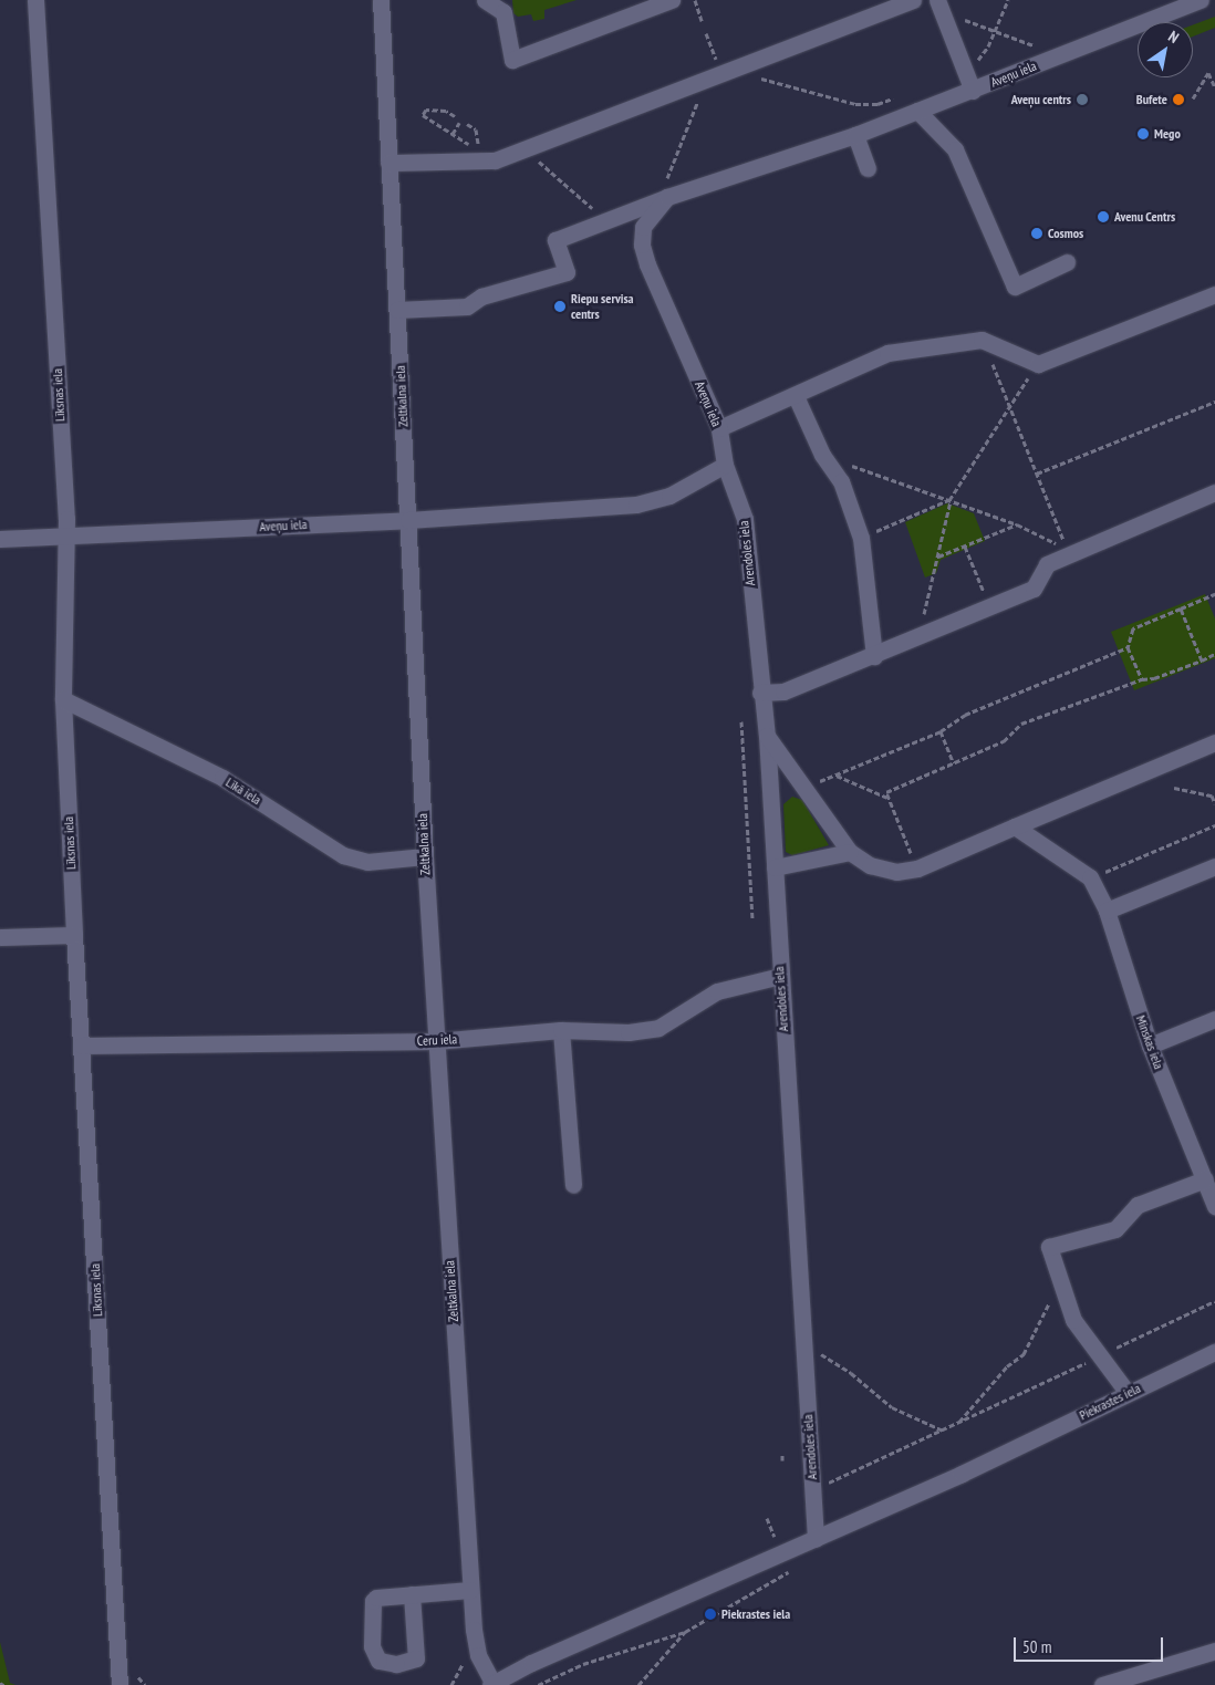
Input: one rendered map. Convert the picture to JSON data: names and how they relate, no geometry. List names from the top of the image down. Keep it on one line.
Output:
{"streets":{"street":["Aveņu iela","Līksnas iela","Zeltkalna iela","Arendoles iela","Līkā iela","Ceru iela","Minskas iela","Piekrastes iela"]},"crossings":[["Aveņu iela","Līksnas iela"],["Aveņu iela","Zeltkalna iela"],["Aveņu iela","Arendoles iela"],["Līksnas iela","Līkā iela"],["Līksnas iela","Ceru iela"],["Zeltkalna iela","Līkā iela"],["Zeltkalna iela","Ceru iela"],["Zeltkalna iela","Piekrastes iela"],["Arendoles iela","Ceru iela"],["Arendoles iela","Piekrastes iela"]],"places":["Aveņu centrs","Bufete","Mego","Avenu Centrs","Cosmos","Riepu servisa centrs","Piekrastes iela"],"scale_bar":"50 m","north":"top right"}
